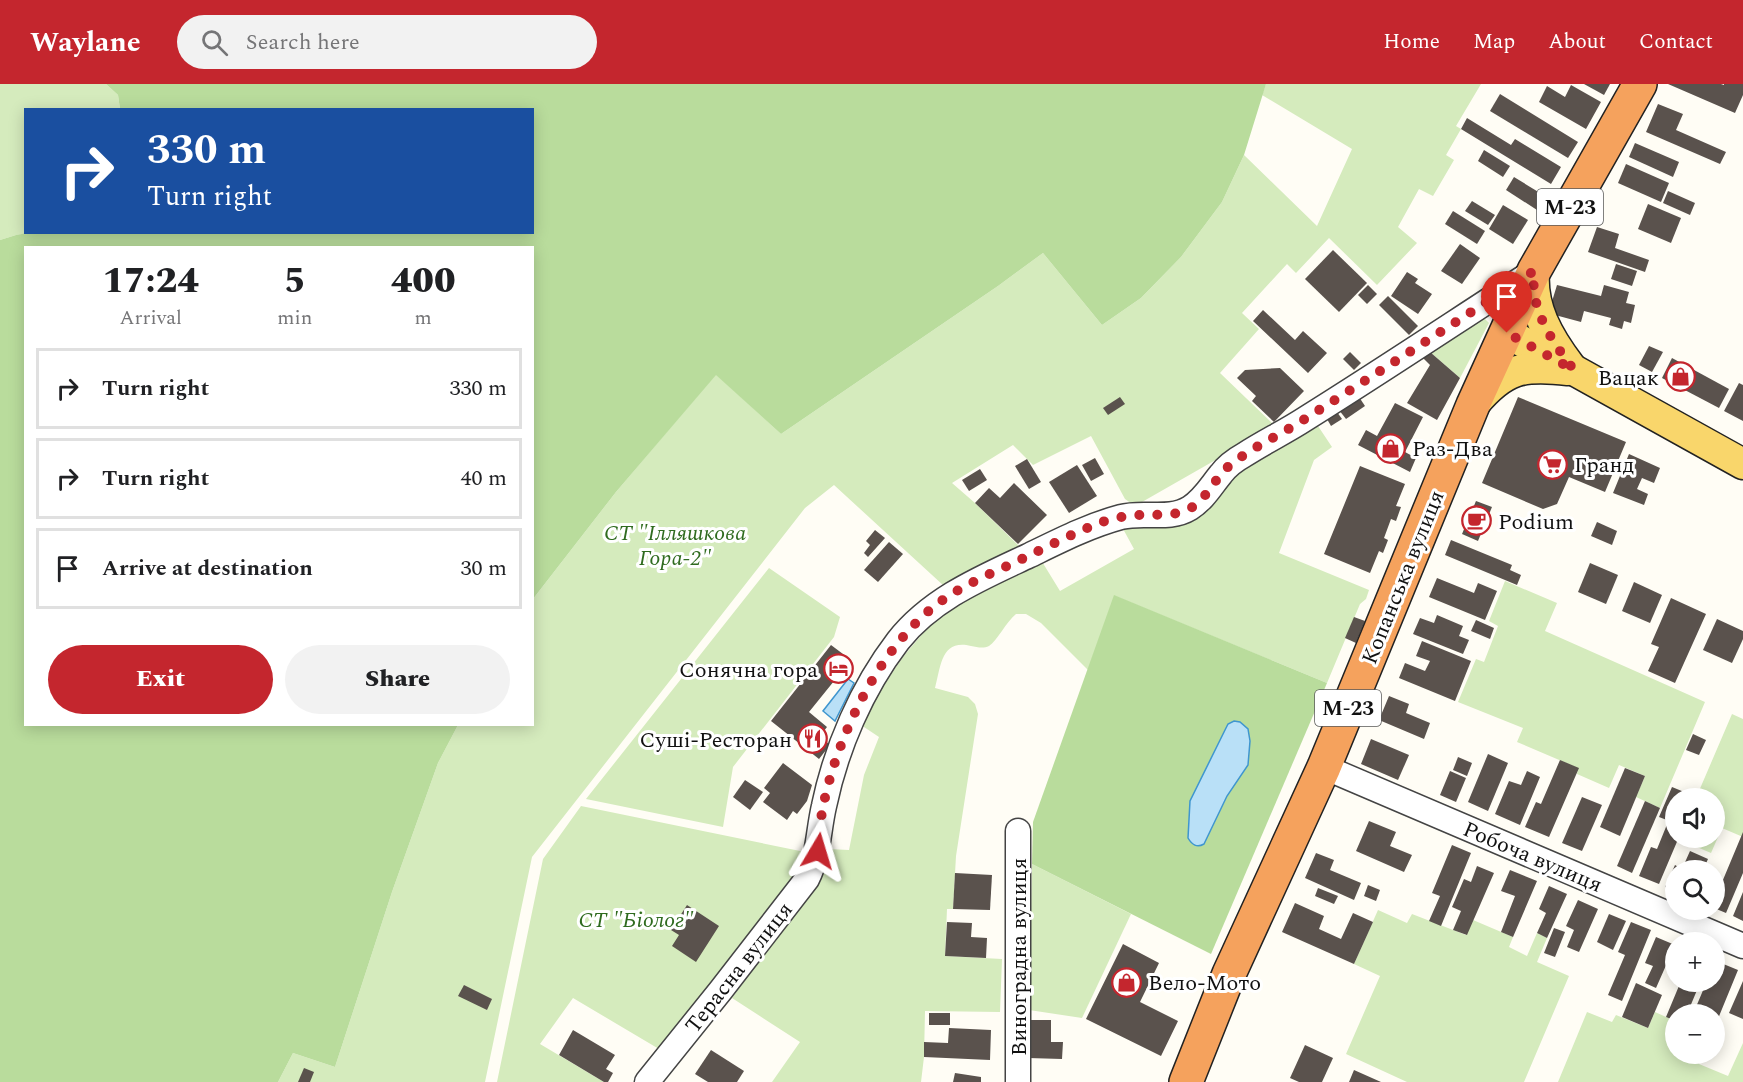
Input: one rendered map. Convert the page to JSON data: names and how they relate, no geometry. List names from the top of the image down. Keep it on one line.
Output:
{"streets":{"highway":["М-23","Копанська вулиця"],"street":["Робоча вулиця","Виноградна вулиця","Терасна вулиця"]},"crossings":[["Копанська вулиця","Робоча вулиця"],["Копанська вулиця","Терасна вулиця"]],"parks":["СТ \"Ілляшкова Гора-2\"","СТ \"Біолог\""],"places":{"shop":["Вацак","Раз-Два","Вело-Мото"],"supermarket":["Гранд"],"cafe":["Podium"],"hotel":["Сонячна гора"],"restaurant":["Суші-Ресторан"]},"page":{"header":"Waylane","search":"Search here","nav":["Home","Map","About","Contact"],"turn":["330 m","Turn right"],"eta":["17:24","Arrival","5","min","400","m"],"list":[{"name":"Turn right","value":"330 m"},{"name":"Turn right","value":"40 m"},{"name":"Arrive at destination","value":"30 m"}],"buttons":["Exit","Share"],"map_buttons":["+","−"]}}
